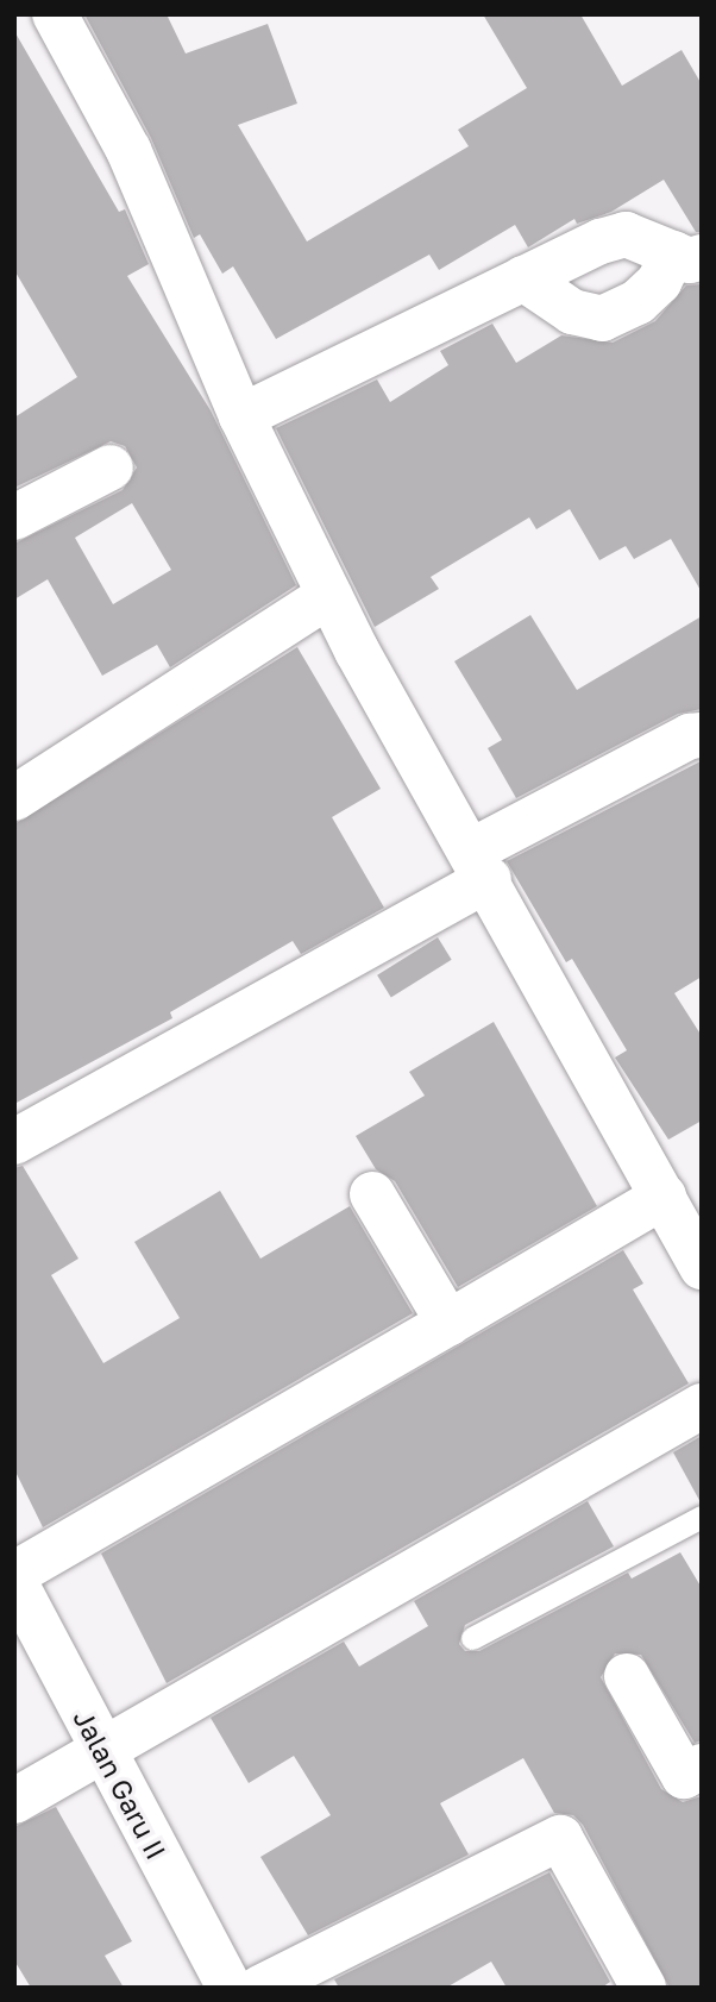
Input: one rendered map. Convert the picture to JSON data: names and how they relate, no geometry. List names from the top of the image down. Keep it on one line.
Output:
{"streets":{"street":["Jalan Garu II"]}}
